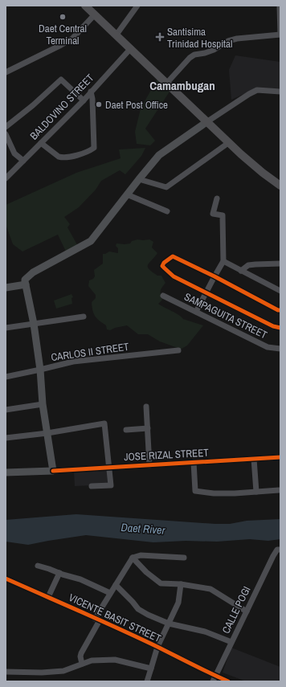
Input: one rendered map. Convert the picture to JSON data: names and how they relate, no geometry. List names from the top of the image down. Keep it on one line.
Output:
{"streets":{"street":["BALDOVINO STREET","SAMPAGUITA STREET","CARLOS II STREET","JOSE RIZAL STREET","CALLE POGI","VICENTE BASIT STREET"]},"crossings":[["CALLE POGI","VICENTE BASIT STREET"]],"districts":["Camambugan"],"water":["Daet River"],"places":{"other":["Daet Central Terminal","Daet Post Office"],"health":["Santisima Trinidad Hospital"]}}
